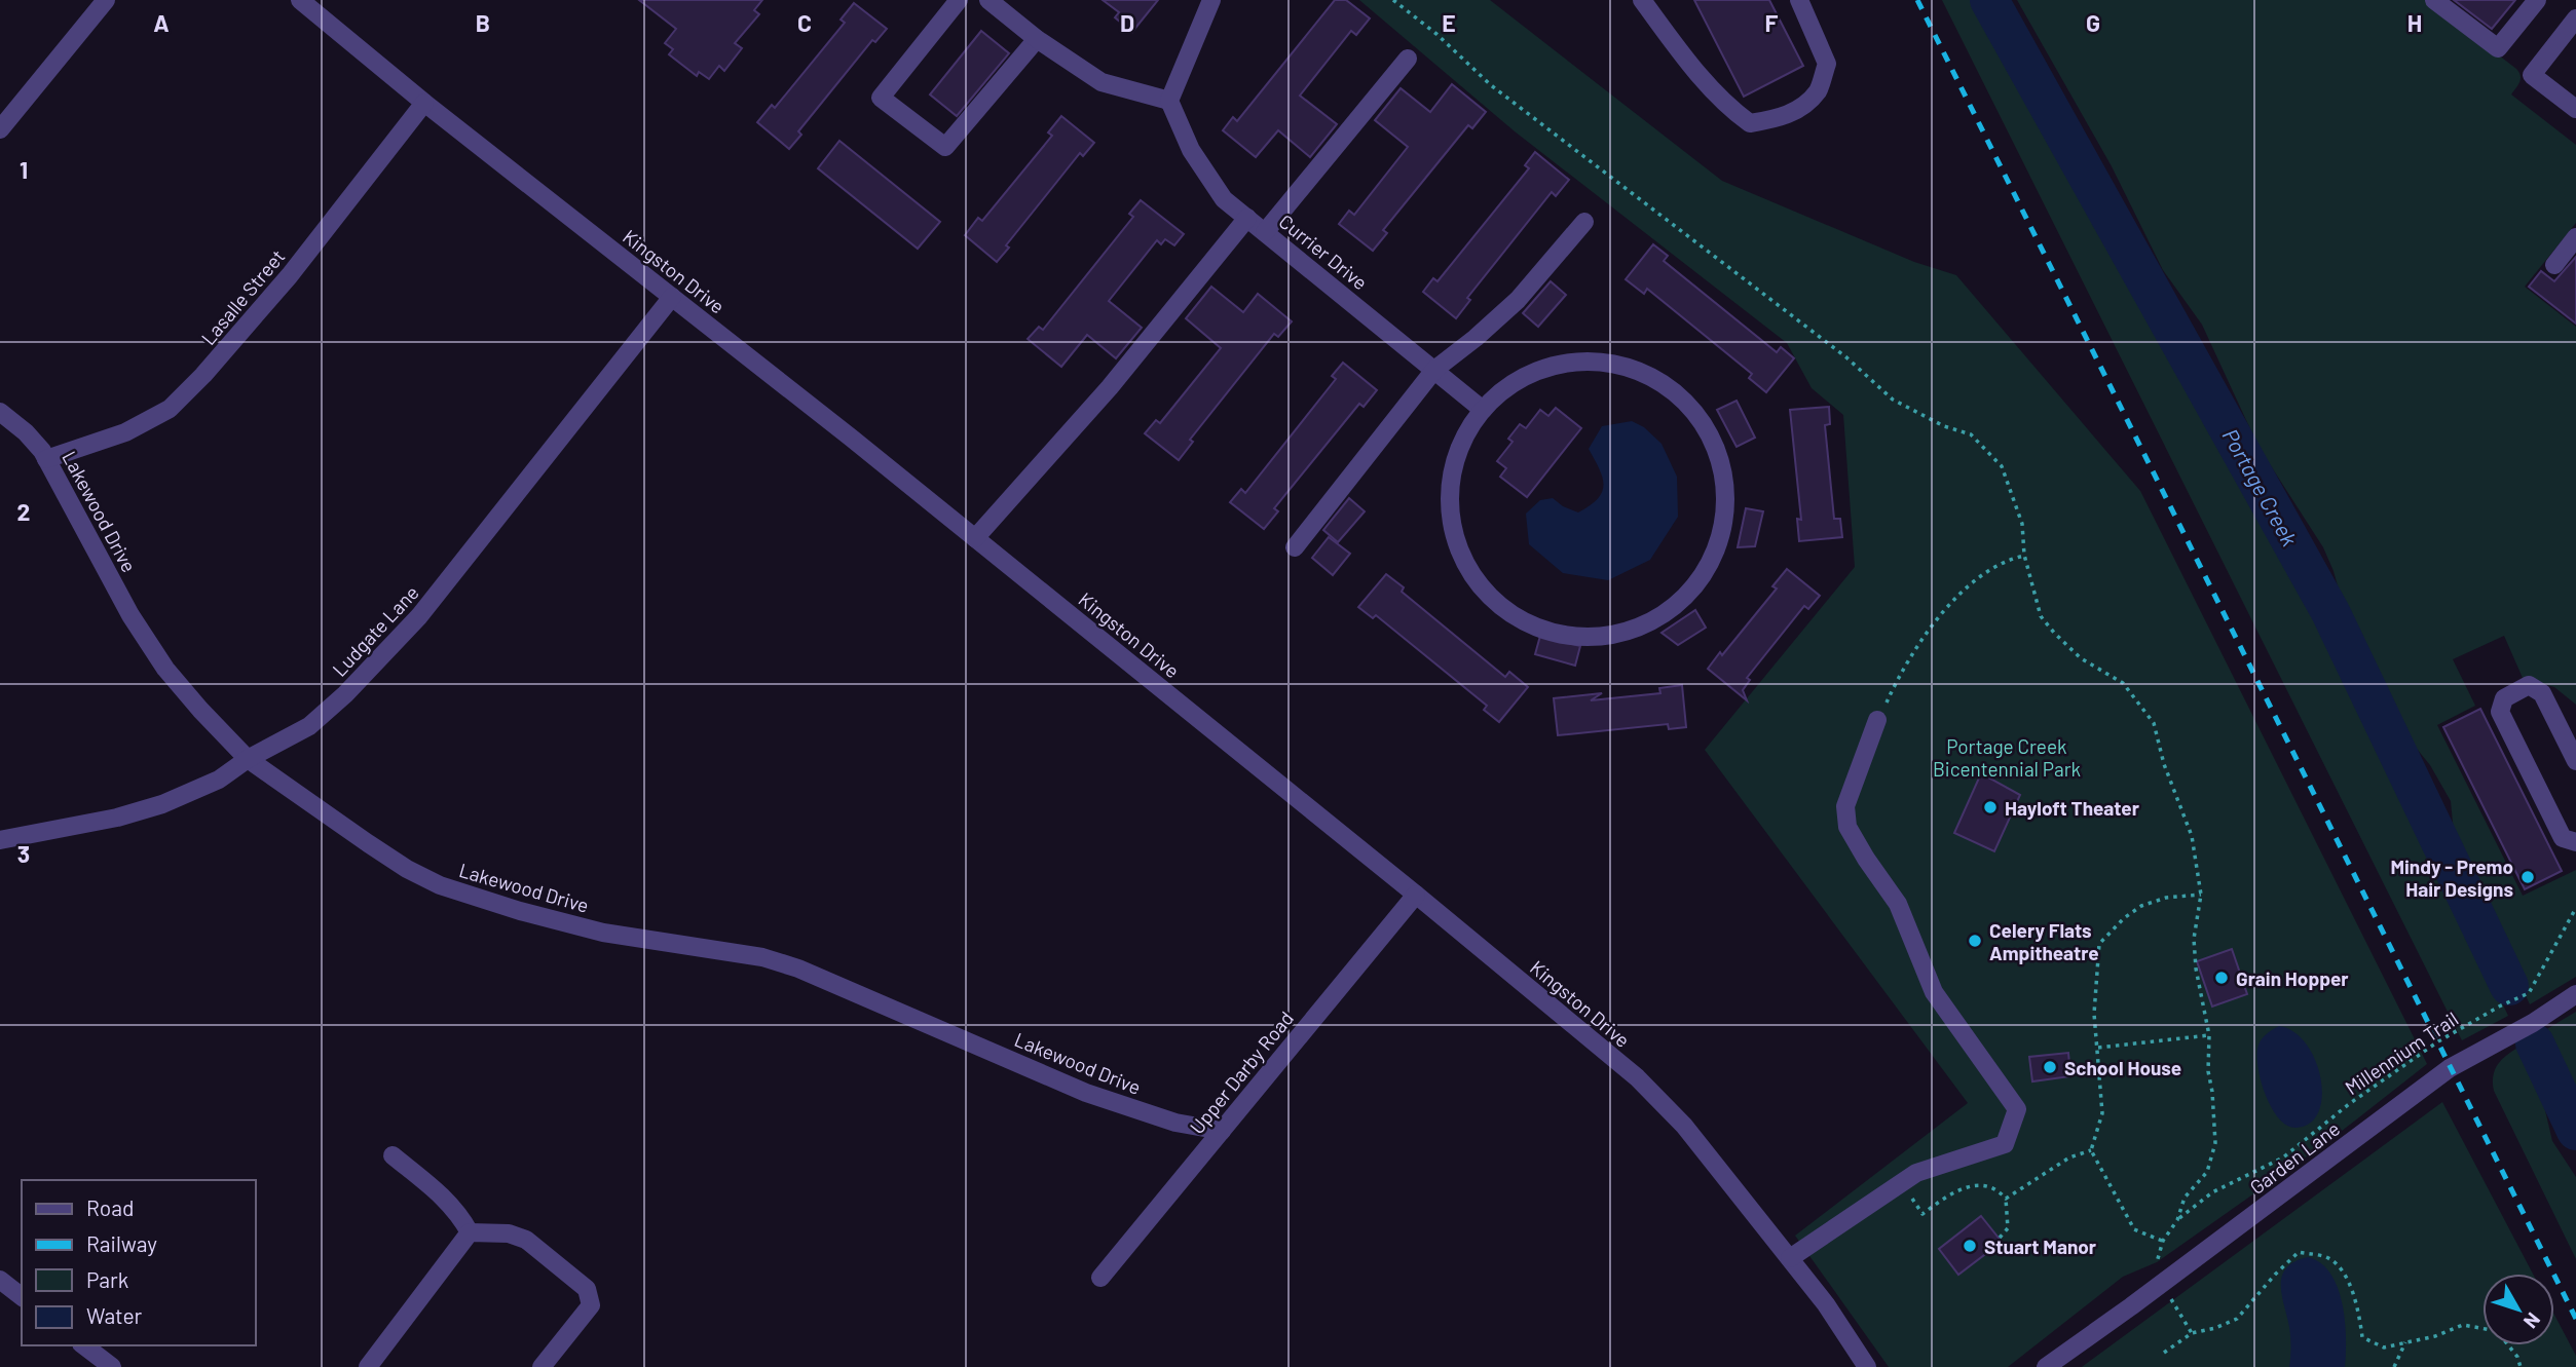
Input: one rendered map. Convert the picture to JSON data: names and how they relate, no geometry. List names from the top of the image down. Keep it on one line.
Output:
{"streets":{"street":["Currier Drive","Kingston Drive","Lasalle Street","Lakewood Drive","Ludgate Lane","Upper Darby Road","Garden Lane"],"path":["Millennium Trail"]},"crossings":[["Kingston Drive","Lasalle Street"],["Kingston Drive","Ludgate Lane"],["Kingston Drive","Upper Darby Road"],["Lasalle Street","Lakewood Drive"],["Lakewood Drive","Ludgate Lane"],["Lakewood Drive","Upper Darby Road"]],"water":["Portage Creek"],"parks":["Portage Creek Bicentennial Park"],"places":["Hayloft Theater","Mindy - Premo Hair Designs","Celery Flats Ampitheatre","Grain Hopper","School House","Stuart Manor"],"legend":["Road","Railway","Park","Water"],"north":"bottom right","grid":{"columns":["A","B","C","D","E","F","G","H"],"rows":["1","2","3"]}}
